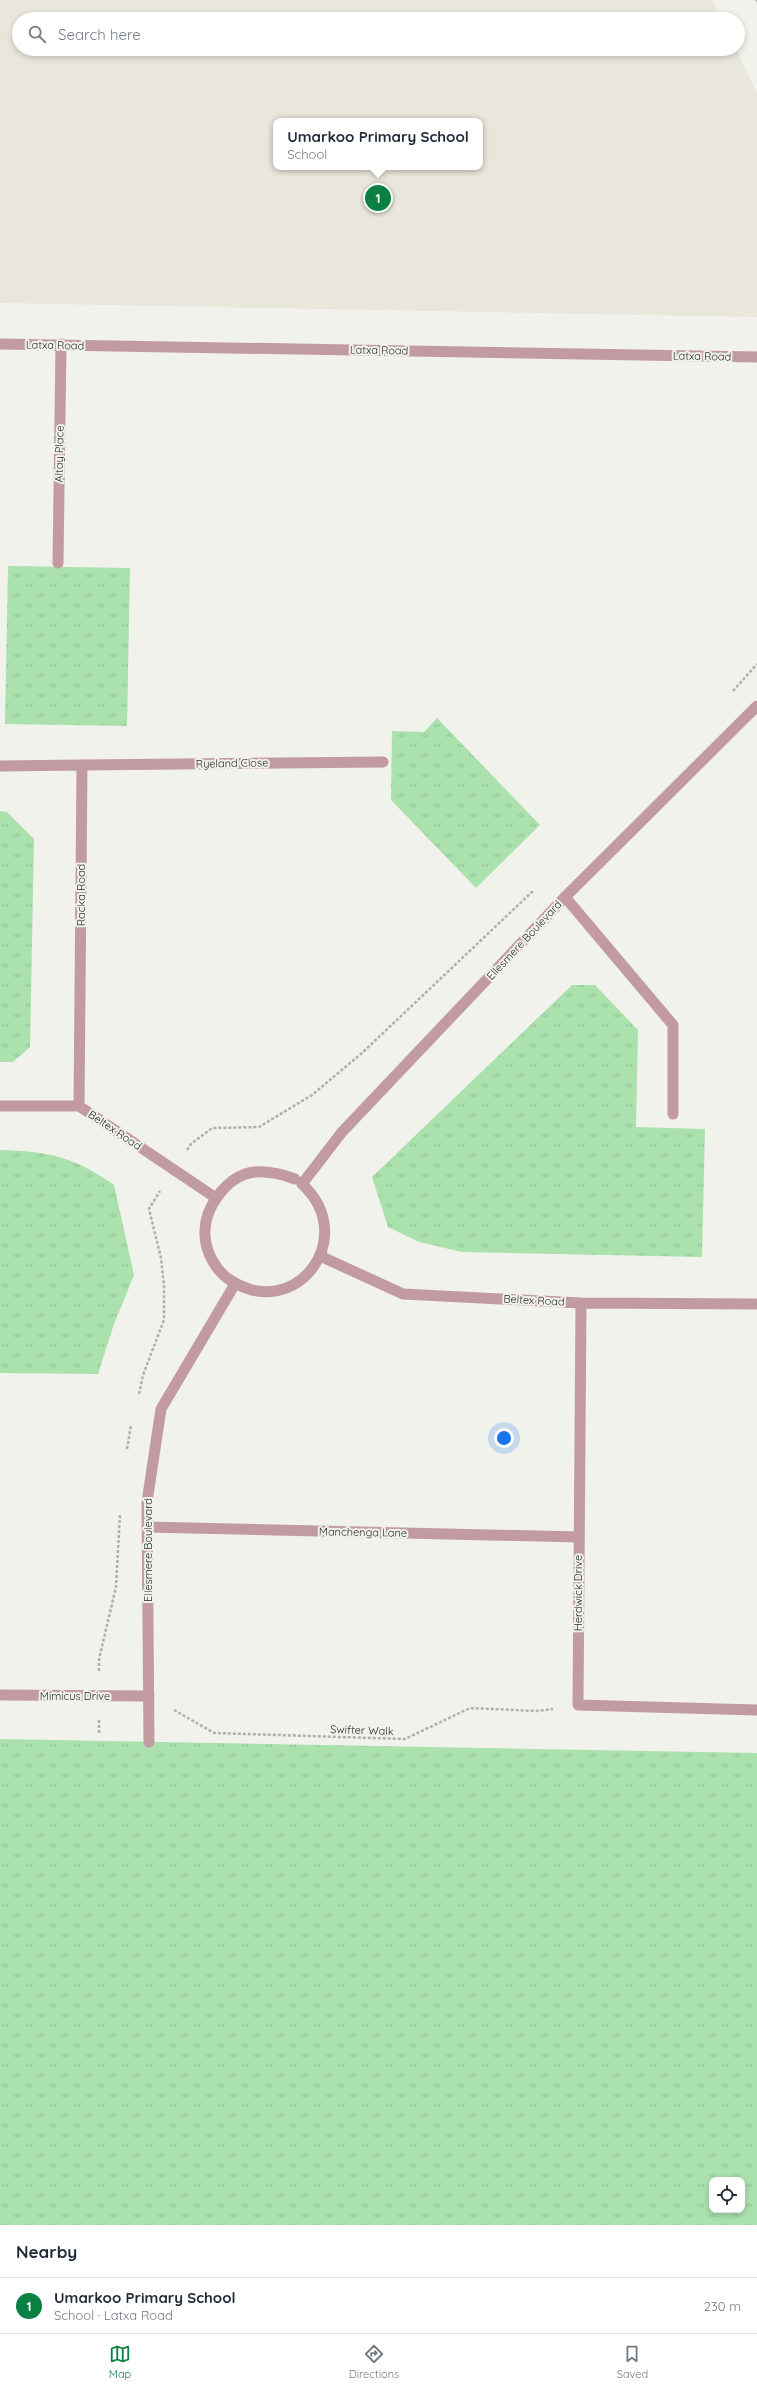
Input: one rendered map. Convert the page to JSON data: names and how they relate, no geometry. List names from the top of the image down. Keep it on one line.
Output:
{"streets":{"street":["Latxa Road","Altay Place","Ryeland Close","Racka Road","Ellesmere Boulevard","Beltex Road","Manchenga Lane","Herdwick Drive","Mimicus Drive"],"path":["Swifter Walk"]},"crossings":[["Latxa Road","Altay Place"],["Ryeland Close","Racka Road"],["Racka Road","Beltex Road"],["Ellesmere Boulevard","Beltex Road"],["Ellesmere Boulevard","Manchenga Lane"],["Ellesmere Boulevard","Mimicus Drive"],["Ellesmere Boulevard","Swifter Walk"],["Beltex Road","Herdwick Drive"],["Manchenga Lane","Herdwick Drive"],["Herdwick Drive","Swifter Walk"],["Mimicus Drive","Swifter Walk"]],"page":{"search":"Search here","popup":["Umarkoo Primary School","School"],"pins":"1","heading":"Nearby","list":[{"mark":"1","name":"Umarkoo Primary School","note":"School · Latxa Road","value":"230 m"}],"nav":["Map","Directions","Saved"]}}
